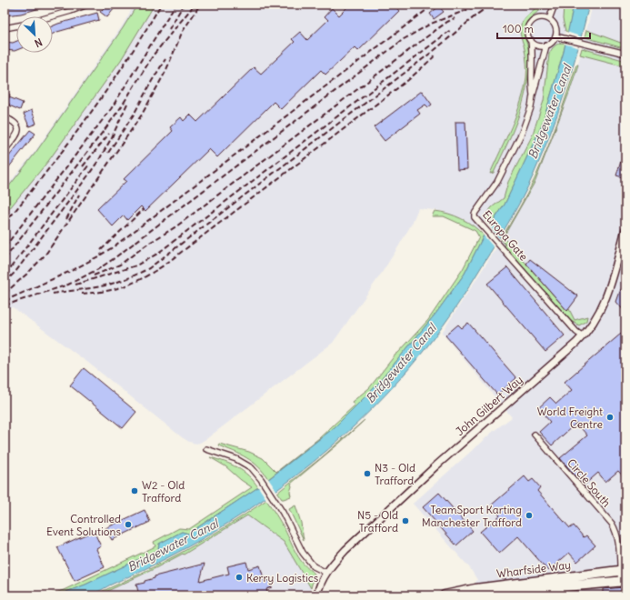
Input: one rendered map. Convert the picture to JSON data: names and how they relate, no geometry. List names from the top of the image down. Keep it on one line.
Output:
{"streets":{"highway":["Wharfside Way"],"street":["Europa Gate","John Gilbert Way","Circle South"]},"crossings":[["Europa Gate","John Gilbert Way"],["Circle South","Wharfside Way"]],"water":["Bridgewater Canal"],"places":["World Freight Centre","N3 - Old Trafford","W2 - Old Trafford","TeamSport Karting Manchester Trafford","N5 - Old Trafford","Controlled Event Solutions","Kerry Logistics"],"scale_bar":"100 m","north":"bottom right"}
